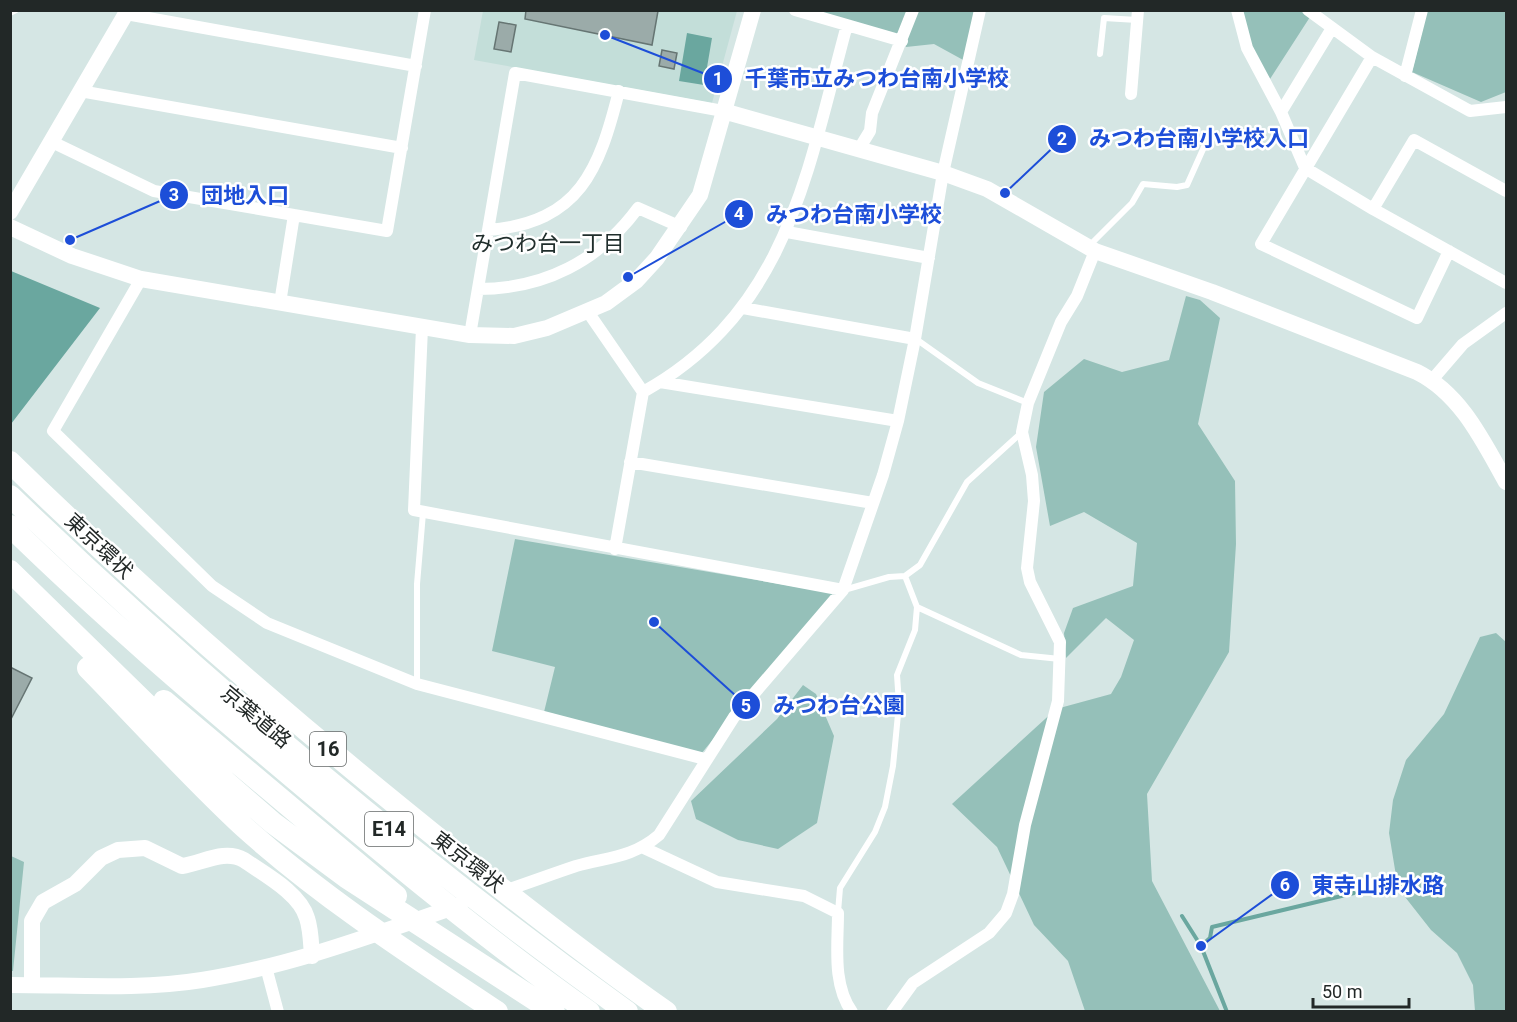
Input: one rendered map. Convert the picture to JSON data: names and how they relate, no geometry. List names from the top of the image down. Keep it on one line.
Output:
{"streets":{"highway":["東京環状","京葉道路","16","E14"]},"districts":["みつわ台一丁目"],"places":["千葉市立みつわ台南小学校","みつわ台南小学校入口","団地入口","みつわ台南小学校","みつわ台公園","東寺山排水路"],"scale_bar":"50 m"}
